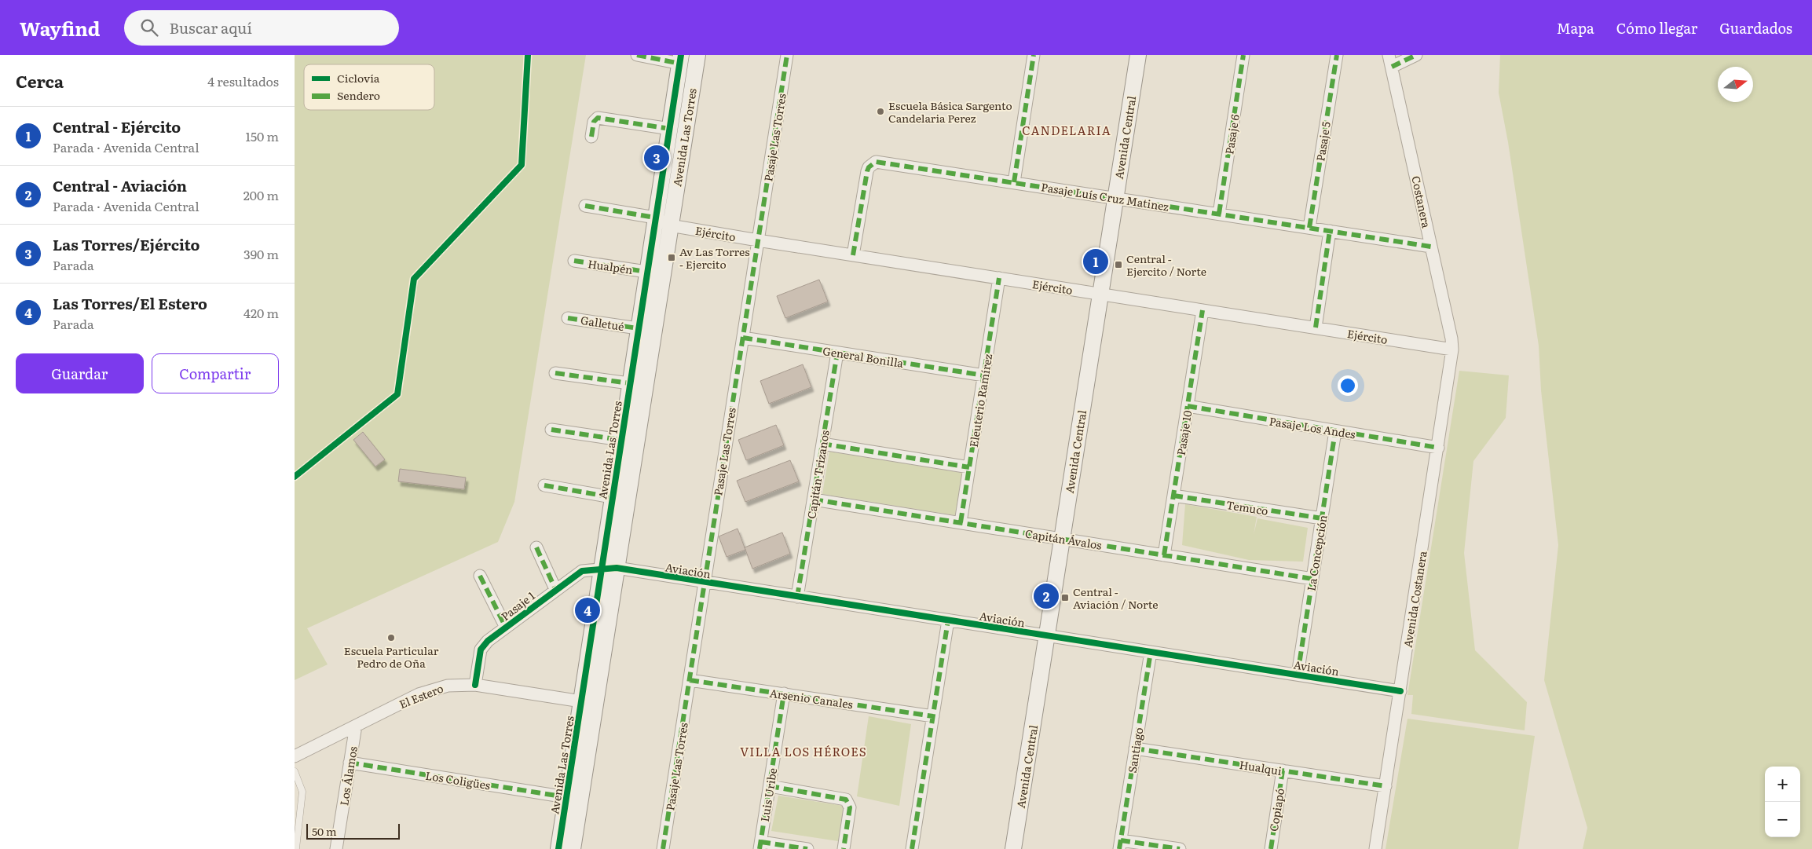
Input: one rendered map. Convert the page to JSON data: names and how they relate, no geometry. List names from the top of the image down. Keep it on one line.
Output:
{"streets":{"street":["Pasaje 6","Avenida Las Torres","Pasaje Las Torres","Avenida Central","Pasaje 5","Pasaje Luís Cruz Matinez","Costanera","Ejército","Hualpén","Galletué","General Bonilla","Eleuterio Ramírez","Pasaje Los Andes","Pasaje 10","Capitán Trizanos","Temuco","Capitán Ávalos","La Concepción","Aviación","Avenida Costanera","Pasaje 1","El Estero","Arsenio Canales","Santiago","Hualqui","Los Álamos","Los Coligües","Luis Uribe","Copiapó"]},"crossings":[["Pasaje 6","Pasaje Luís Cruz Matinez"],["Avenida Las Torres","Ejército"],["Avenida Las Torres","Hualpén"],["Avenida Las Torres","Galletué"],["Avenida Las Torres","Aviación"],["Avenida Las Torres","Pasaje 1"],["Avenida Las Torres","El Estero"],["Avenida Las Torres","Los Coligües"],["Pasaje Las Torres","Ejército"],["Pasaje Las Torres","General Bonilla"],["Pasaje Las Torres","Aviación"],["Pasaje Las Torres","Arsenio Canales"],["Avenida Central","Pasaje Luís Cruz Matinez"],["Avenida Central","Ejército"],["Avenida Central","Capitán Ávalos"],["Avenida Central","Aviación"],["Pasaje 5","Pasaje Luís Cruz Matinez"],["Pasaje Luís Cruz Matinez","Costanera"],["Pasaje Luís Cruz Matinez","Ejército"],["Costanera","Ejército"],["Costanera","Avenida Costanera"],["Ejército","Eleuterio Ramírez"],["Ejército","Pasaje 10"],["Ejército","Avenida Costanera"],["General Bonilla","Eleuterio Ramírez"],["General Bonilla","Capitán Trizanos"],["Eleuterio Ramírez","Capitán Ávalos"],["Pasaje Los Andes","Pasaje 10"],["Pasaje Los Andes","La Concepción"],["Pasaje Los Andes","Avenida Costanera"],["Pasaje 10","Temuco"],["Pasaje 10","Capitán Ávalos"],["Capitán Trizanos","Capitán Ávalos"],["Capitán Trizanos","Aviación"],["Temuco","La Concepción"],["Capitán Ávalos","La Concepción"],["La Concepción","Aviación"],["Aviación","Avenida Costanera"],["Aviación","Pasaje 1"],["Aviación","Santiago"],["Avenida Costanera","Hualqui"],["Pasaje 1","El Estero"],["El Estero","Los Álamos"],["Arsenio Canales","Luis Uribe"],["Santiago","Hualqui"],["Hualqui","Copiapó"],["Los Álamos","Los Coligües"]],"districts":["CANDELARIA","VILLA LOS HÉROES"],"places":{"other":["Escuela Básica Sargento Candelaria Perez","Escuela Particular Pedro de Oña"],"transit":["Av Las Torres - Ejercito","Central - Ejercito / Norte","Central - Aviación / Norte"]},"legend":["Ciclovía","Sendero"],"scale_bar":"50 m","north":"right","page":{"header":"Wayfind","search":"Buscar aquí","nav":["Mapa","Cómo llegar","Guardados"],"heading":["Cerca","4 resultados"],"list":[{"mark":"1","name":"Central - Ejército","note":"Parada · Avenida Central","value":"150 m"},{"mark":"2","name":"Central - Aviación","note":"Parada · Avenida Central","value":"200 m"},{"mark":"3","name":"Las Torres/Ejército","note":"Parada","value":"390 m"},{"mark":"4","name":"Las Torres/El Estero","note":"Parada","value":"420 m"}],"pins":["3","1","2","4"],"buttons":["Guardar","Compartir"],"map_buttons":["+","−"],"scale":"50 m"}}
